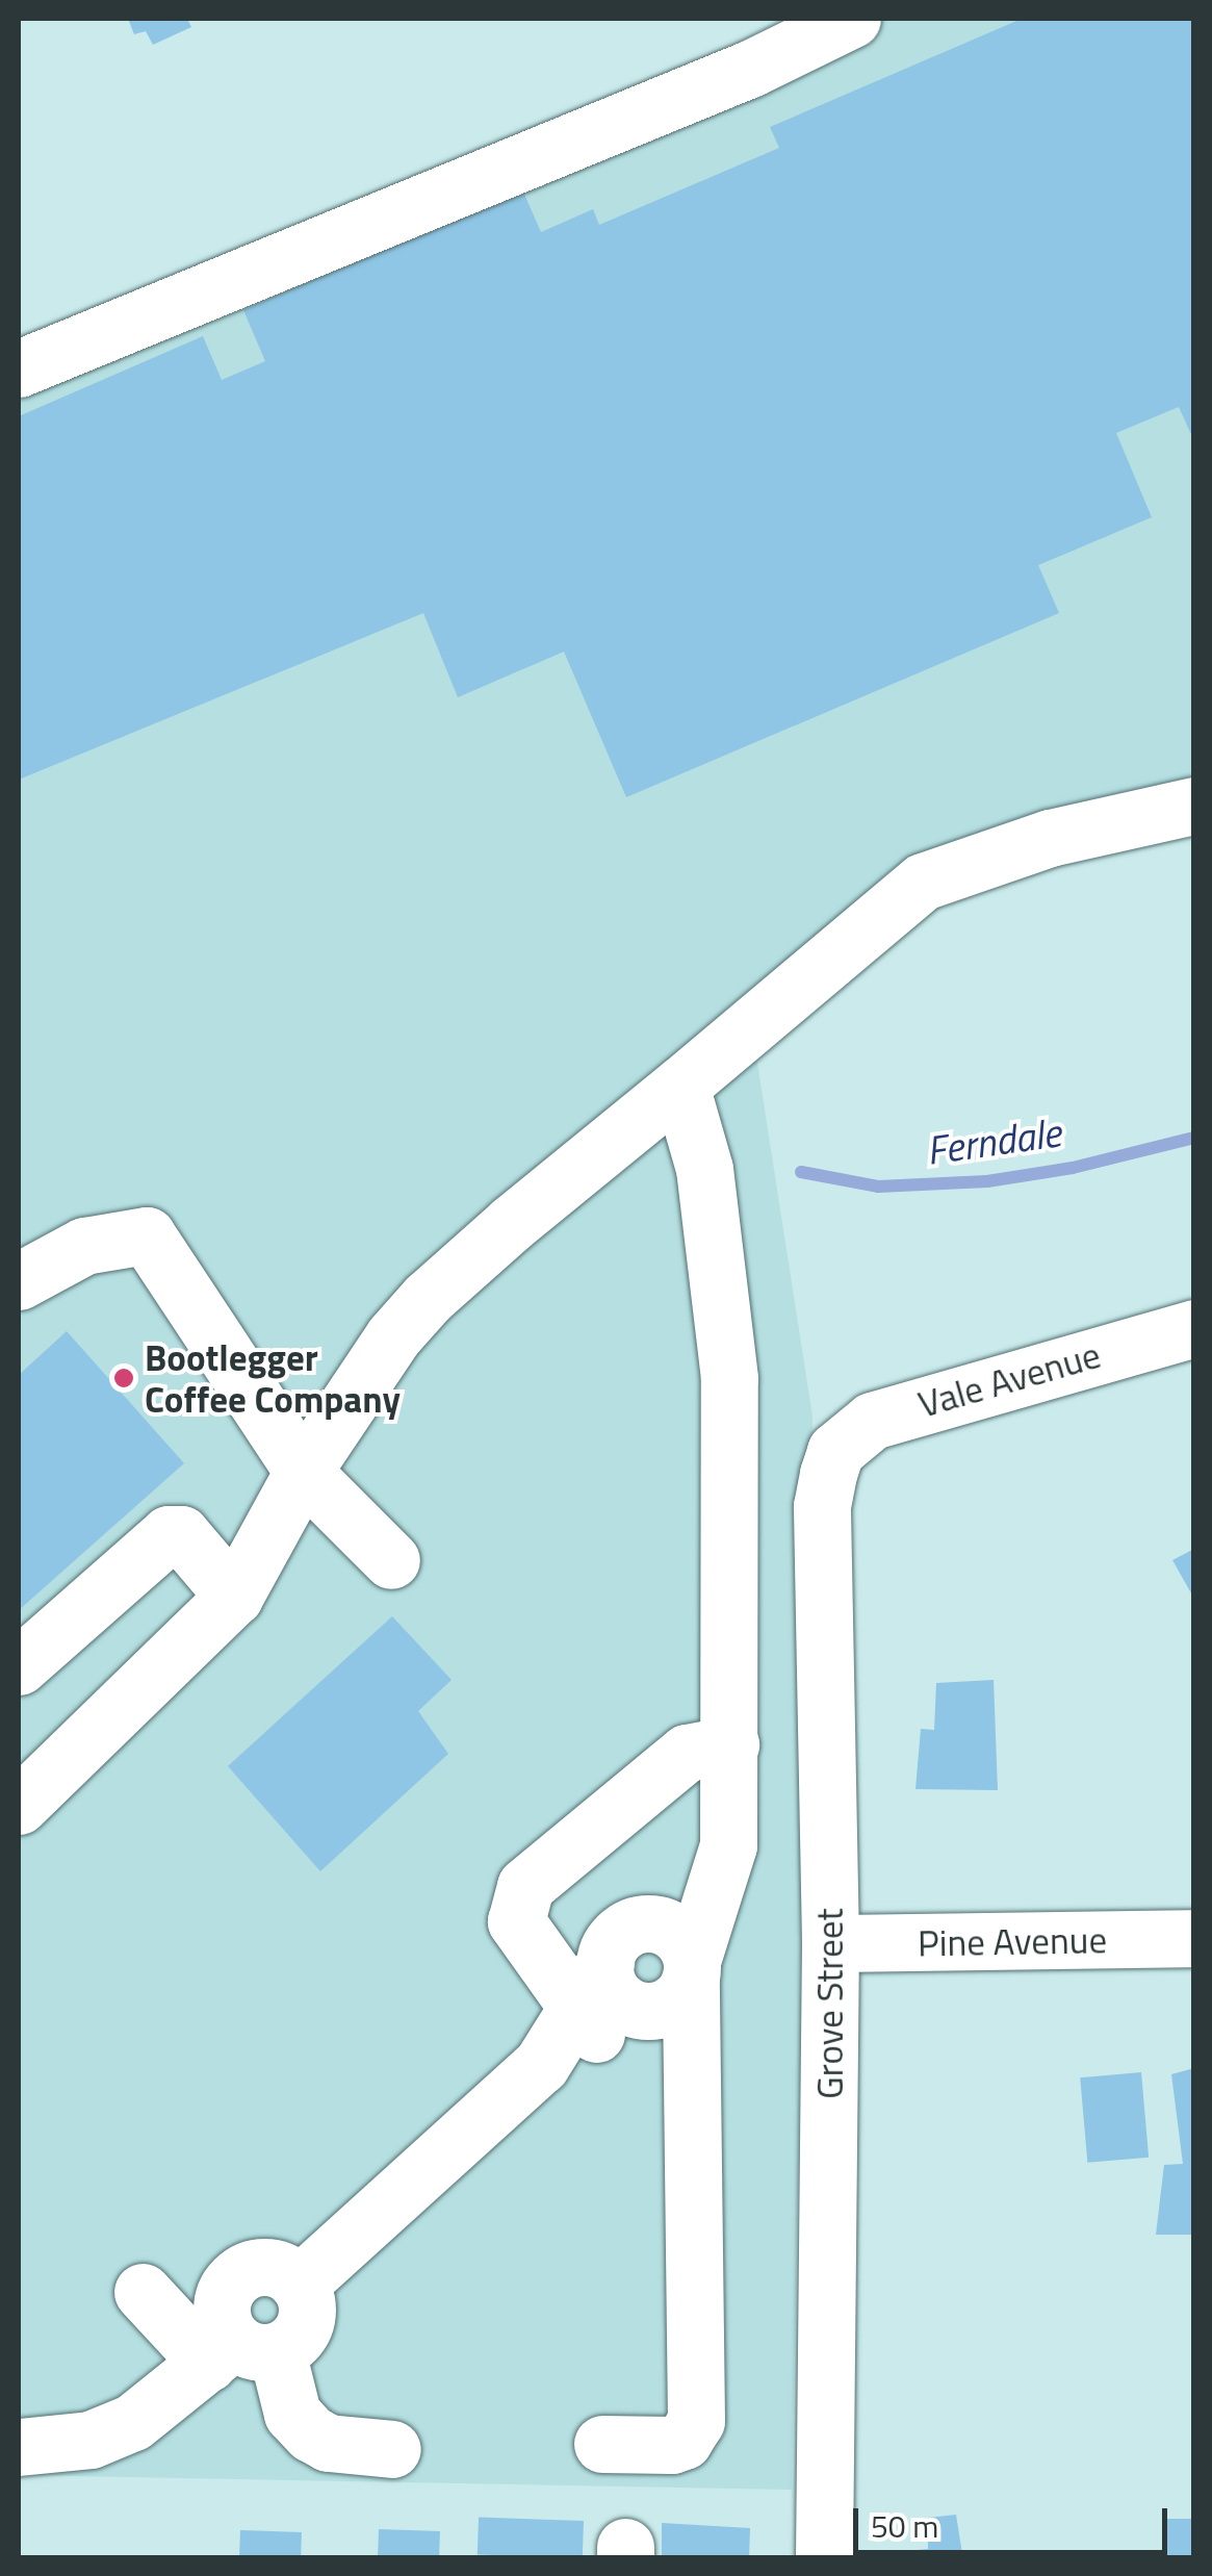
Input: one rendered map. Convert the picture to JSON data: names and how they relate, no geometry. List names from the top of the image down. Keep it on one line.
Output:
{"streets":{"street":["Vale Avenue","Pine Avenue","Grove Street"]},"crossings":[["Vale Avenue","Grove Street"],["Pine Avenue","Grove Street"]],"water":["Ferndale"],"places":["Bootlegger Coffee Company"],"scale_bar":"50 m"}
